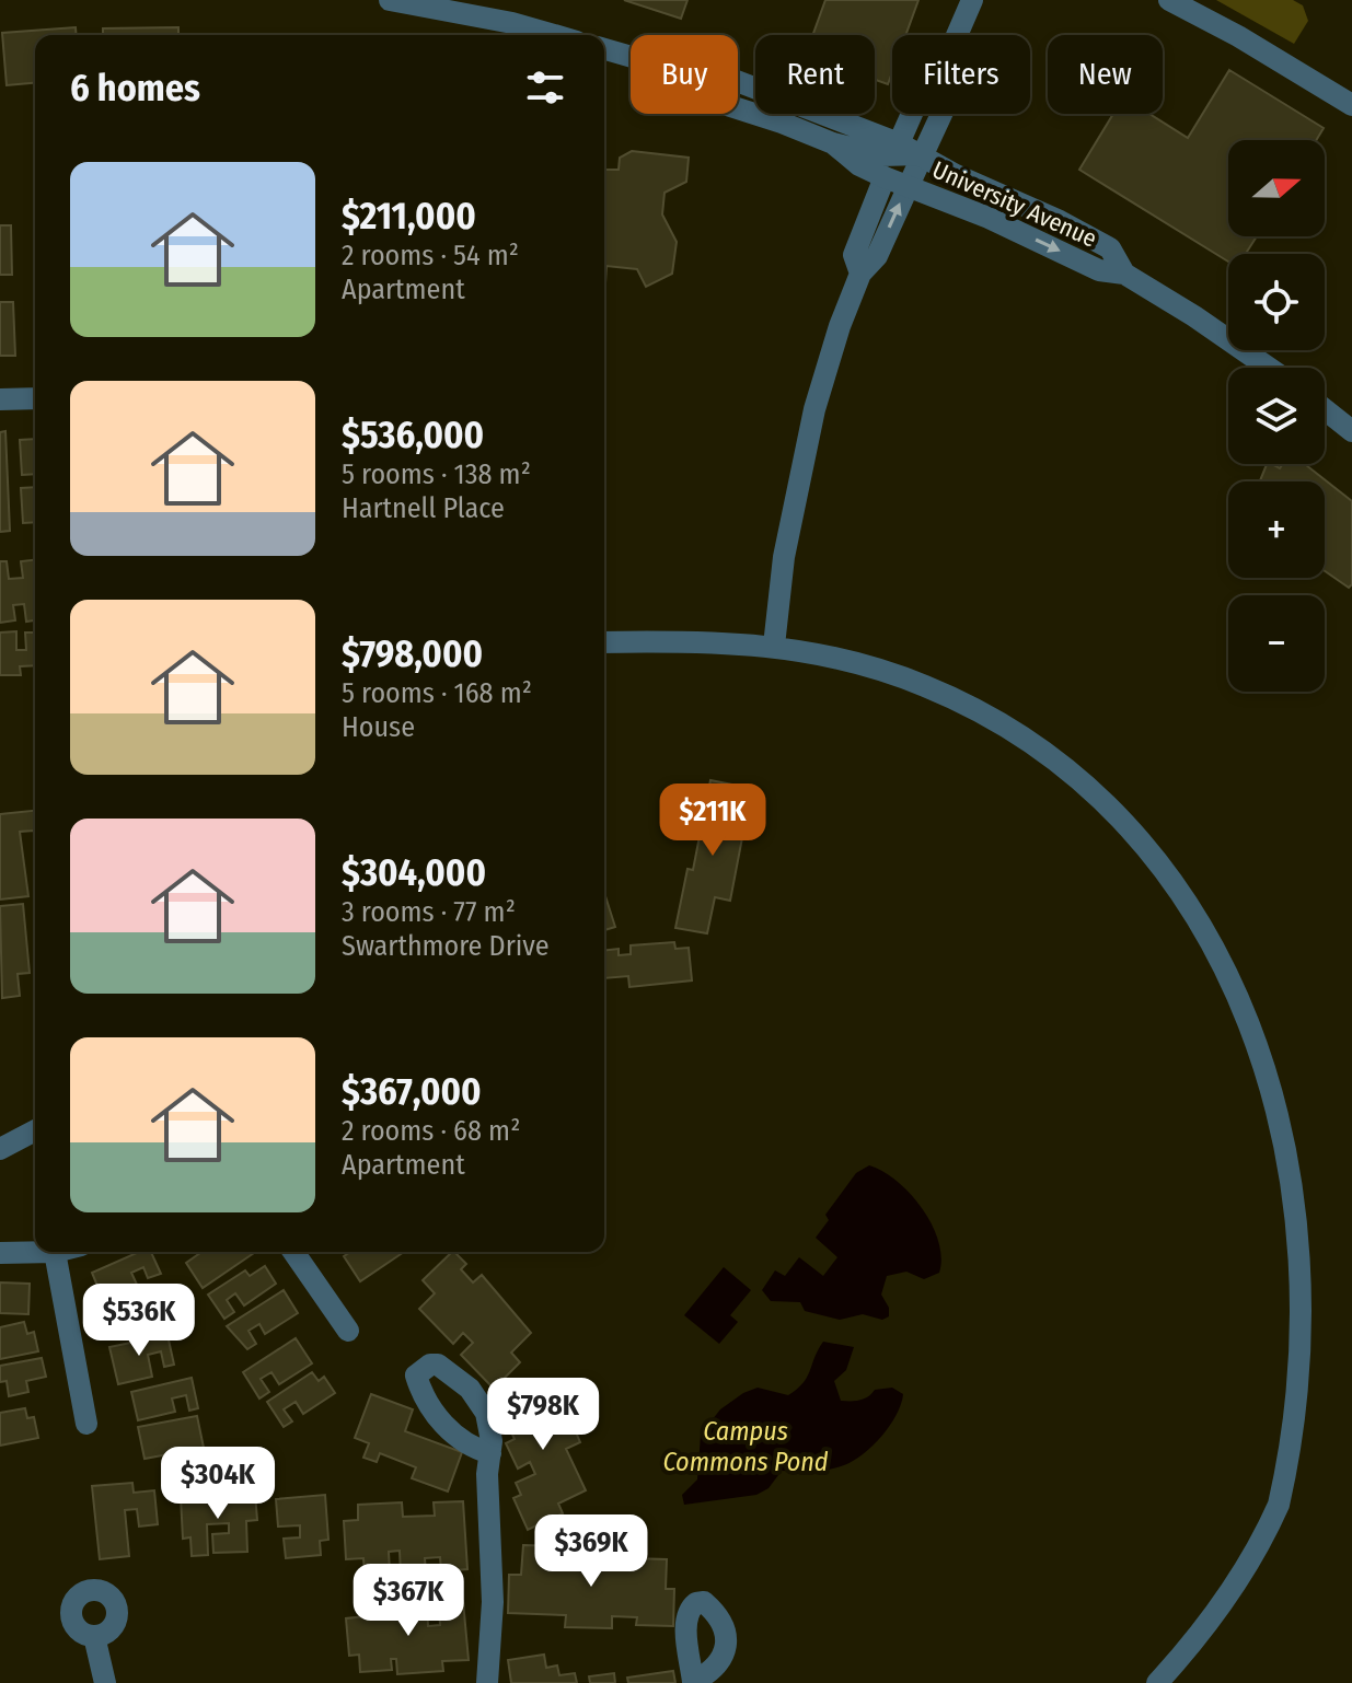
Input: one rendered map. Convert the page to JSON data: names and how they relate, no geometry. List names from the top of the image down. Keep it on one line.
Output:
{"streets":{"street":["University Avenue"]},"water":["Campus Commons Pond"],"north":"right","page":{"chip":["Buy","Rent","Filters","New"],"heading":"6 homes","map_buttons":["+","−"],"list":[{"name":"$211,000","note":"2 rooms · 54 m² · Apartment"},{"name":"$536,000","note":"5 rooms · 138 m² · Hartnell Place"},{"name":"$798,000","note":"5 rooms · 168 m² · House"},{"name":"$304,000","note":"3 rooms · 77 m² · Swarthmore Drive"},{"name":"$367,000","note":"2 rooms · 68 m² · Apartment"}],"price":["$211K","$536K","$798K","$304K","$369K","$367K"]}}
